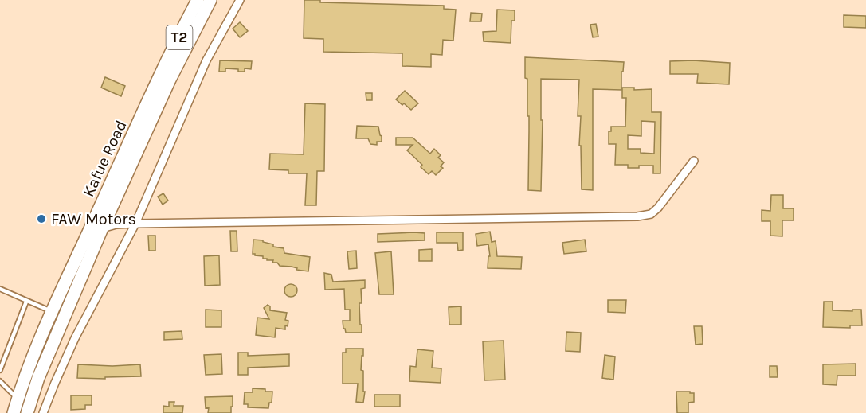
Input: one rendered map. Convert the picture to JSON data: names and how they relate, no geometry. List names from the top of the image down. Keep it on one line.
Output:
{"streets":{"main road":["T2","Kafue Road"]},"places":["FAW Motors"]}
